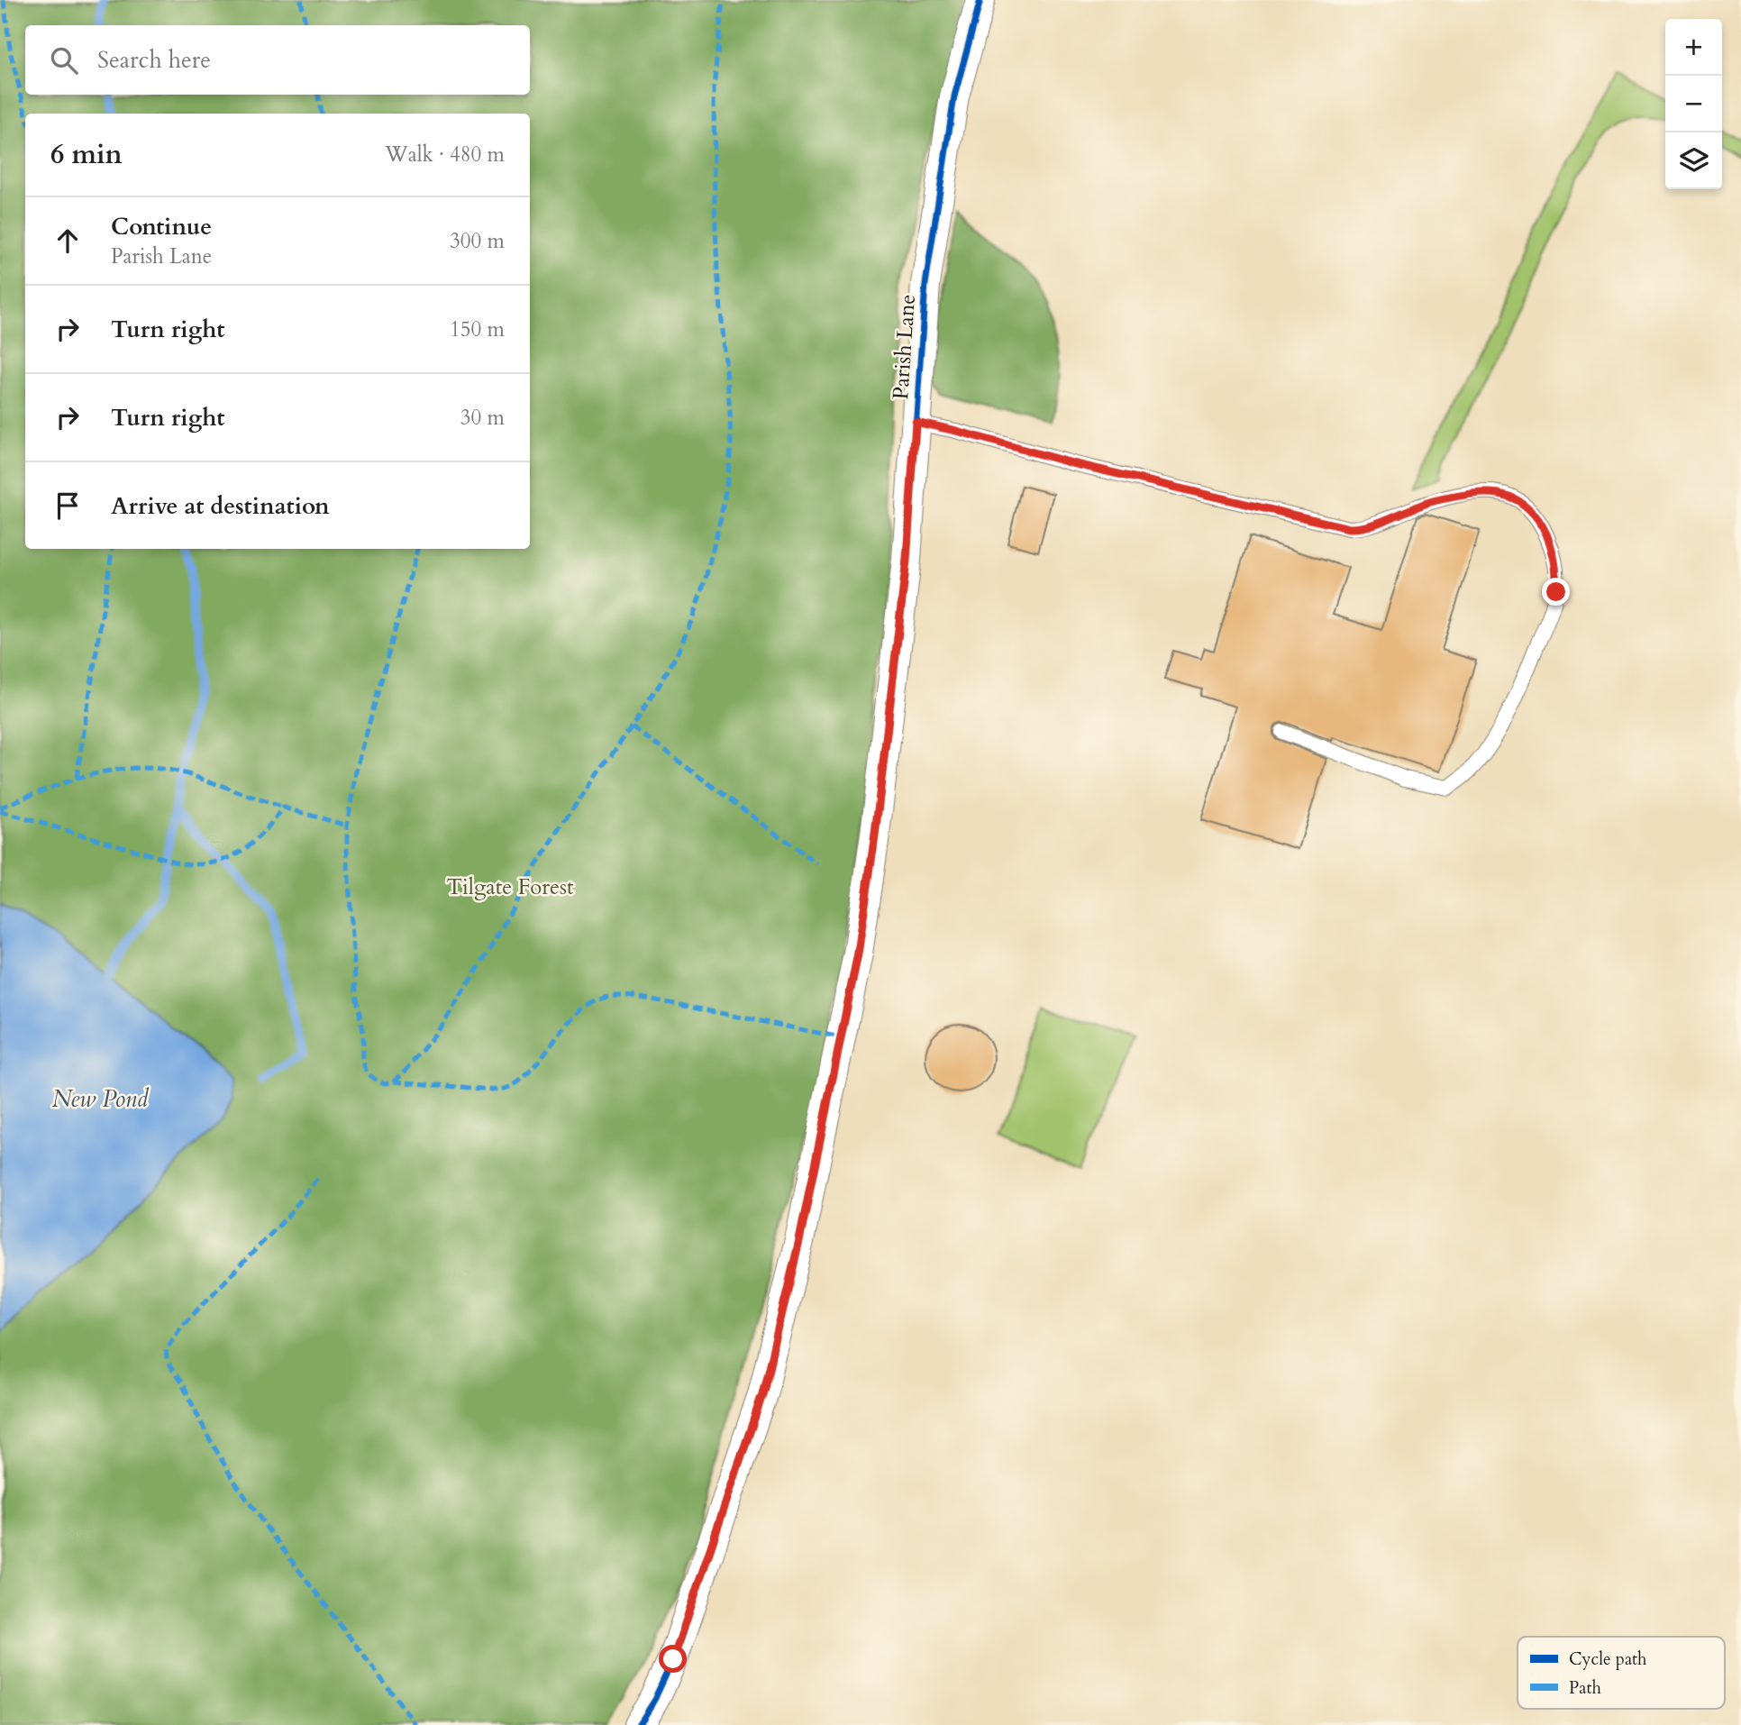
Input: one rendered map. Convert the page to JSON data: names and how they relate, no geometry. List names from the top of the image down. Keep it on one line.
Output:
{"streets":{"street":["Parish Lane"]},"water":["New Pond"],"parks":["Tilgate Forest"],"legend":["Cycle path","Path"],"page":{"map_buttons":["+","−"],"search":"Search here","heading":["6 min","Walk · 480 m"],"list":[["Continue","Parish Lane","300 m"],["Turn right","150 m"],["Turn right","30 m"],"Arrive at destination"]}}
